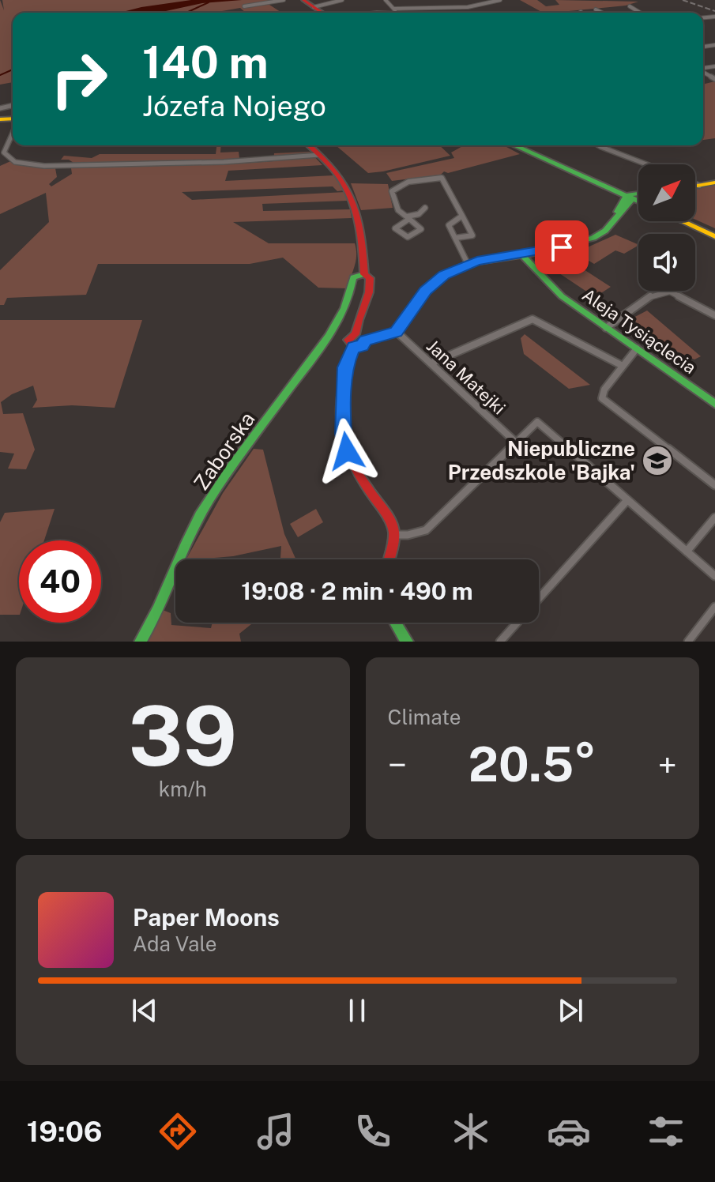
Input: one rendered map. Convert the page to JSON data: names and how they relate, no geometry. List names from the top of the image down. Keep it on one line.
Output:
{"streets":{"street":["Aleja Tysiąclecia","Jana Matejki","Zaborska"]},"places":{"school or university":["Niepubliczne Przedszkole 'Bajka'"]},"north":"top right","page":{"turn":["140 m","Józefa Nojego"],"limit":"40","trip":"19:08 · 2 min · 490 m","tile":[["39","km/h"],"Climate"],"heat":["−","20.5°","+"],"song":["Paper Moons","Ada Vale"],"tabs":"19:06"}}
